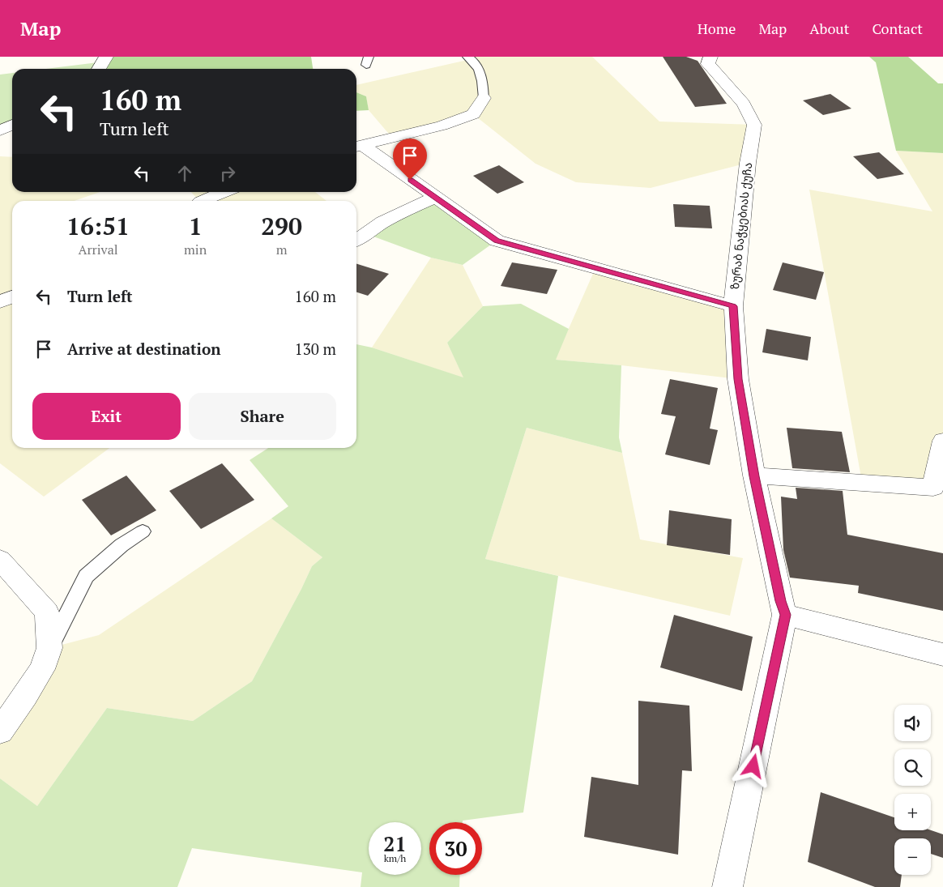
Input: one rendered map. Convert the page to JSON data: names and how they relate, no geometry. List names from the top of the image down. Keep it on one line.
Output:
{"streets":{"street":["ზურაბ ნაჭყებიას ქუჩა"]},"page":{"header":"Map","nav":["Home","Map","About","Contact"],"turn":["160 m","Turn left"],"eta":["16:51","Arrival","1","min","290","m"],"list":[{"name":"Turn left","value":"160 m"},{"name":"Arrive at destination","value":"130 m"}],"buttons":["Exit","Share"],"map_buttons":["+","−"],"speed":"21 km/h","limit":"30"}}
